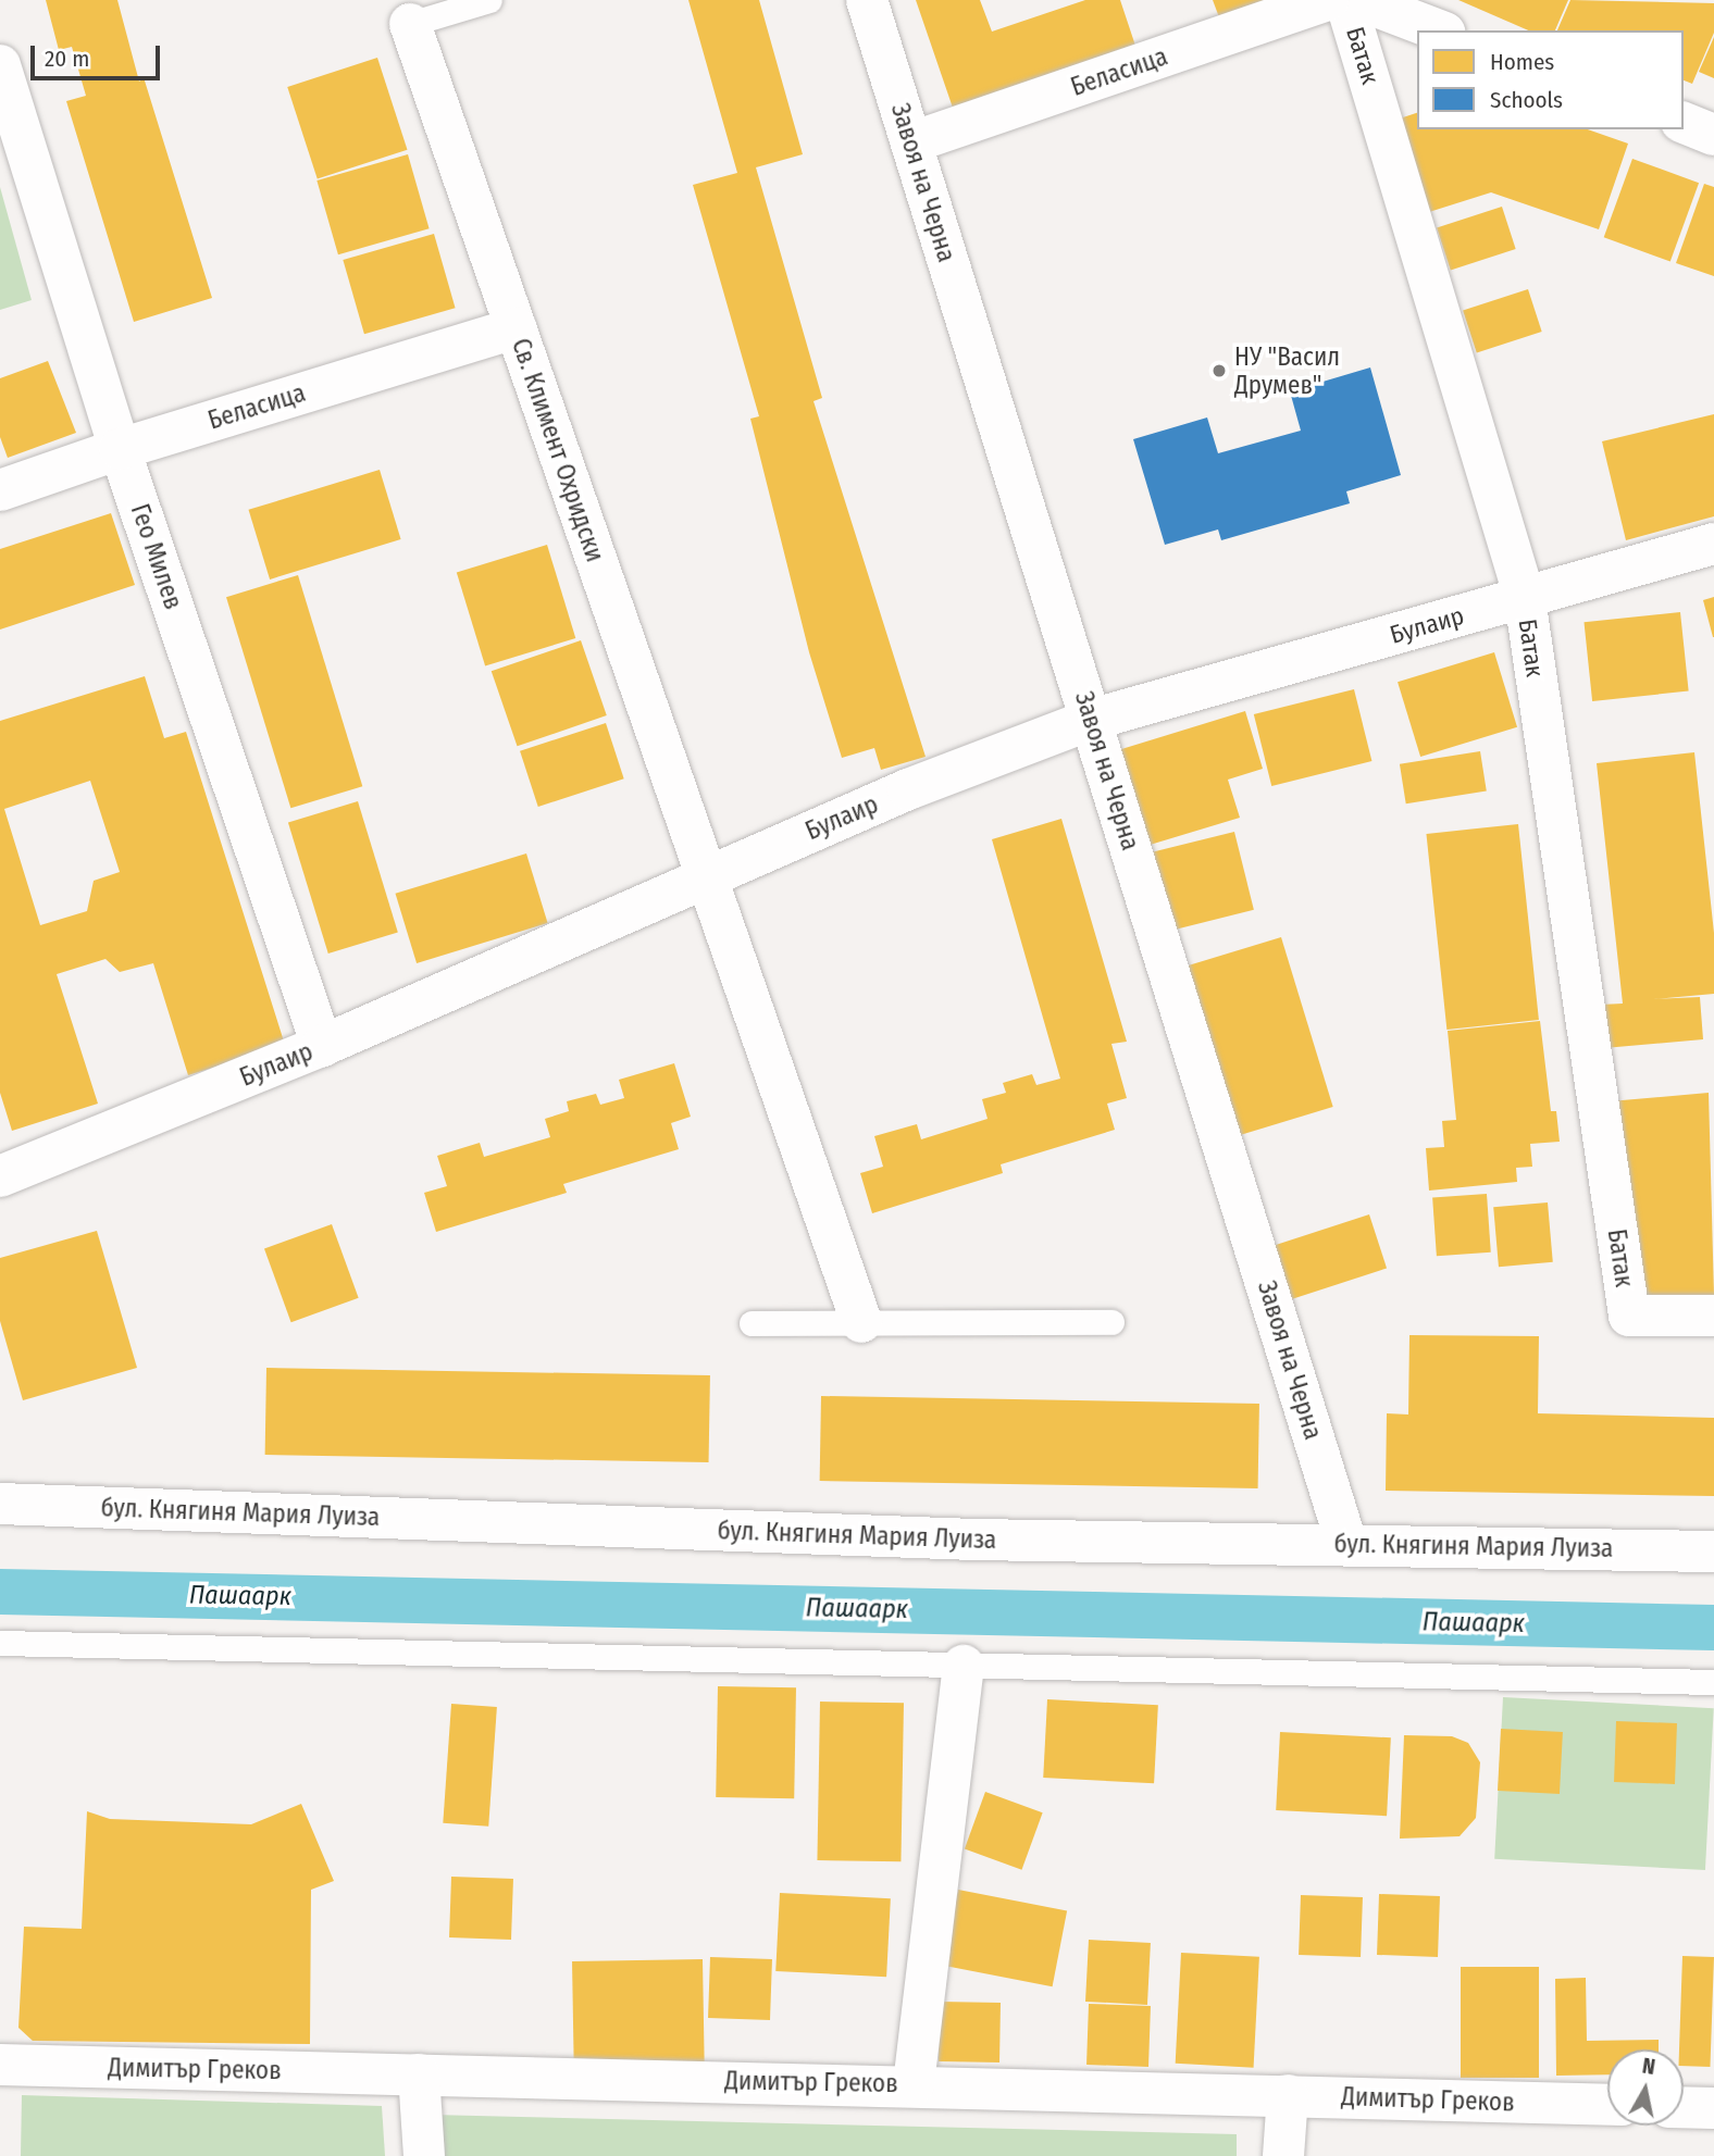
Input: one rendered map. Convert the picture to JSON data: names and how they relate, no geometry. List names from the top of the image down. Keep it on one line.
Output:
{"streets":{"street":["Батак","Беласица","Завоя на Черна","Св. Климент Охридски","Гео Милев","Булаир","бул. Княгиня Мария Луиза","Димитър Греков"]},"crossings":[["Батак","Булаир"],["Беласица","Завоя на Черна"],["Беласица","Св. Климент Охридски"],["Беласица","Гео Милев"],["Завоя на Черна","Булаир"],["Завоя на Черна","бул. Княгиня Мария Луиза"],["Св. Климент Охридски","Булаир"],["Гео Милев","Булаир"]],"water":["Пашаарк"],"places":["НУ \"Васил Друмев\""],"legend":["Homes","Schools"],"scale_bar":"20 m","north":"top"}
